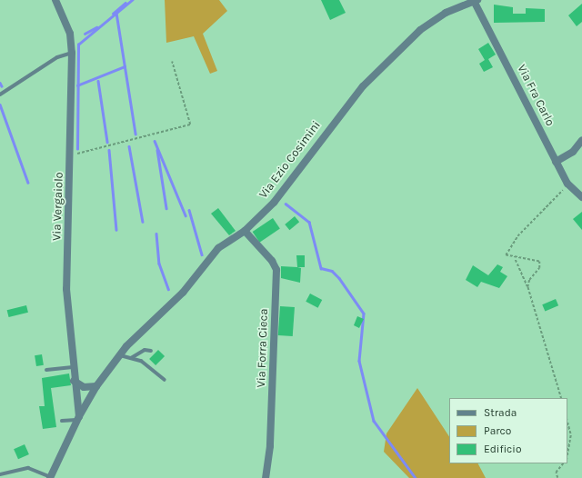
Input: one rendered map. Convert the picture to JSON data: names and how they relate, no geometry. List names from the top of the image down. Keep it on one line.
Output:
{"streets":{"street":["Via Fra Carlo","Via Ezio Cosimini","Via Vergaiolo","Via Forra Cieca"]},"crossings":[["Via Fra Carlo","Via Ezio Cosimini"],["Via Ezio Cosimini","Via Vergaiolo"],["Via Ezio Cosimini","Via Forra Cieca"]],"legend":["Strada","Parco","Edificio"]}
